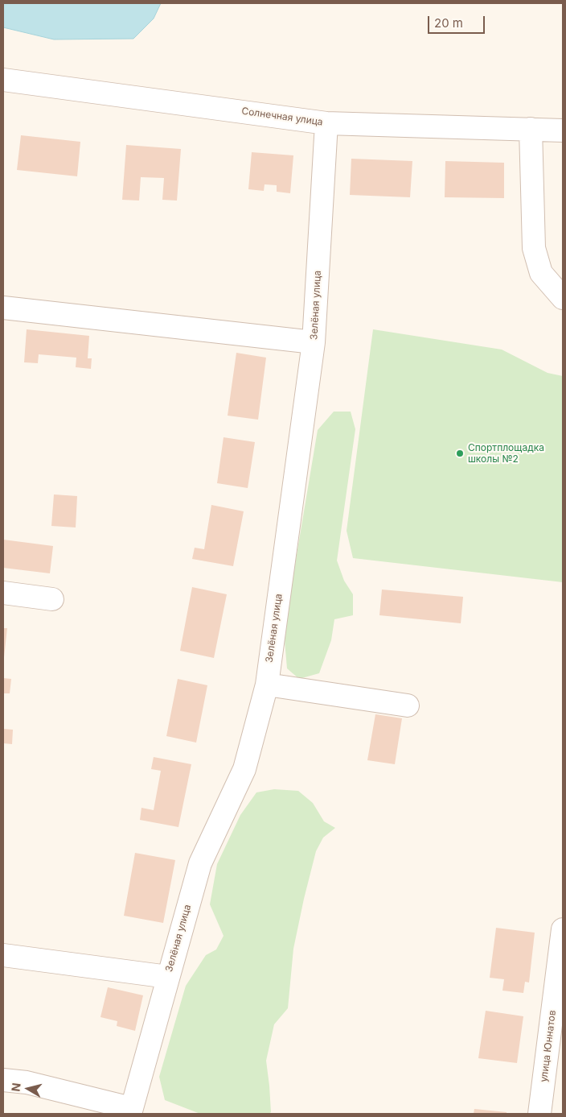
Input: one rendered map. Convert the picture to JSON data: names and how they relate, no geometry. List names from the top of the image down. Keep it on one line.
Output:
{"streets":{"street":["Солнечная улица","Зелёная улица","улица Юннатов"]},"crossings":[["Солнечная улица","Зелёная улица"]],"places":["Спортплощадка школы №2"],"scale_bar":"20 m","north":"left"}
